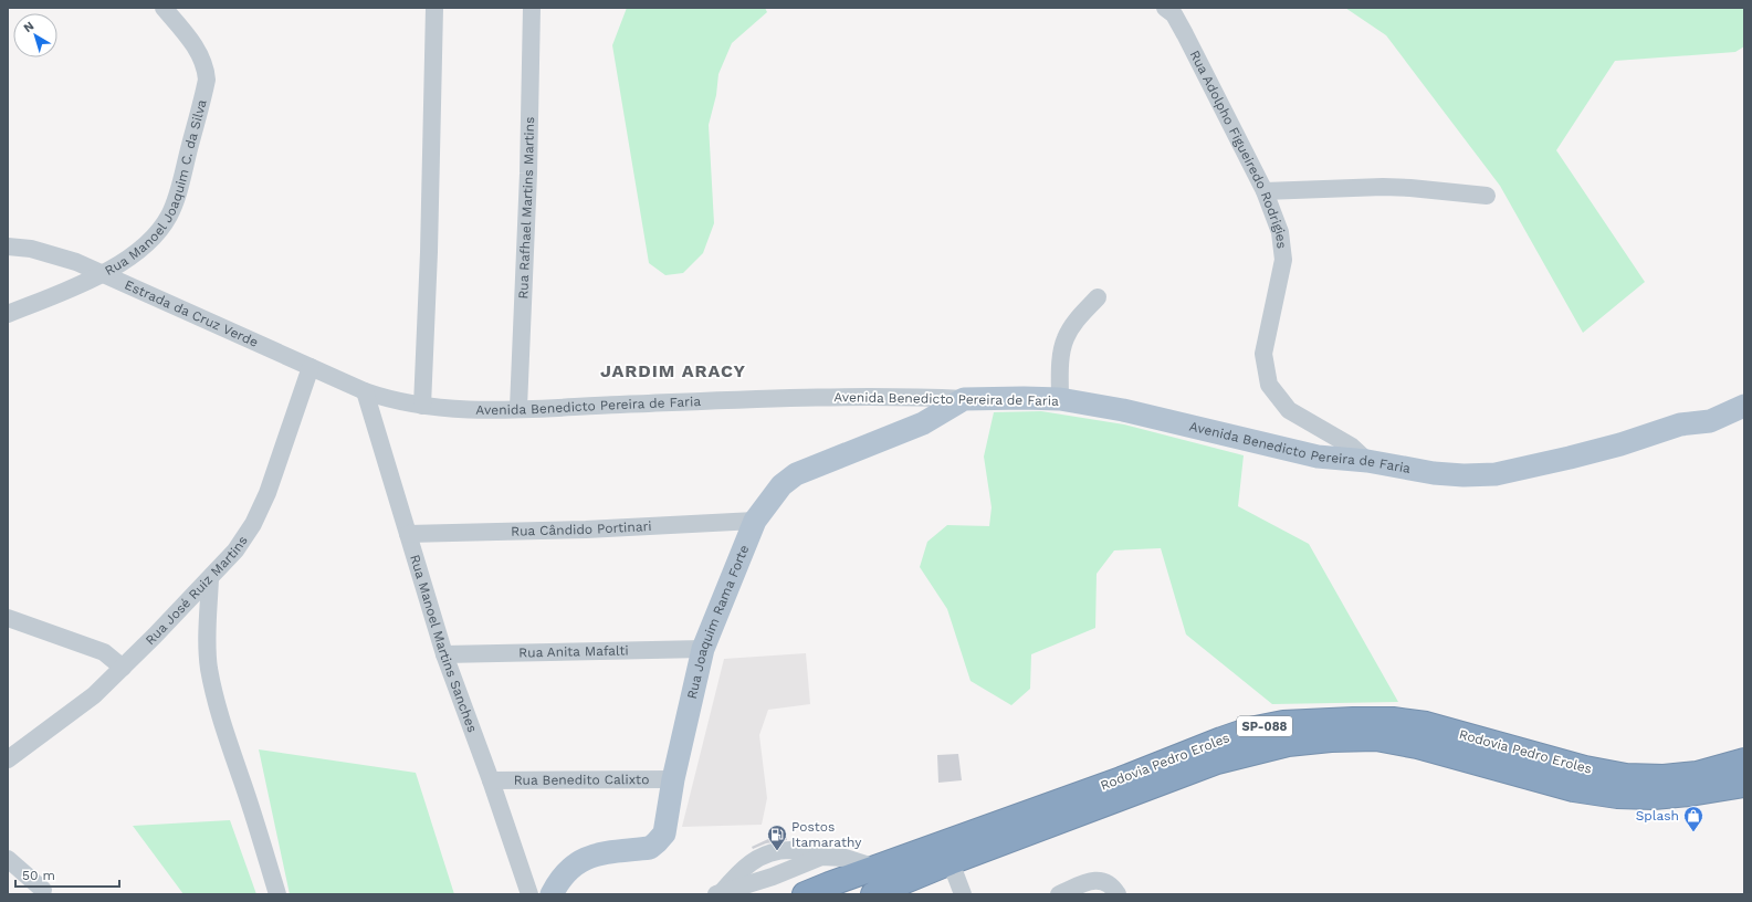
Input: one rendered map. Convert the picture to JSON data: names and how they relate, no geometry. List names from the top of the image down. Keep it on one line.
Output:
{"streets":{"highway":["SP-088","Rodovia Pedro Eroles"],"main road":["Avenida Benedicto Pereira de Faria","Rua Joaquim Rama Forte"],"street":["Rua Adolpho Figueiredo Rodrigies","Rua Manoel Joaquim C. da Silva","Rua Rafhael Martins Martins","Estrada da Cruz Verde","Rua Cândido Portinari","Rua José Ruiz Martins","Rua Manoel Martins Sanches","Rua Anita Mafalti","Rua Benedito Calixto"]},"crossings":[["Rua Adolpho Figueiredo Rodrigies","Avenida Benedicto Pereira de Faria"],["Rua Manoel Joaquim C. da Silva","Estrada da Cruz Verde"],["Rua Rafhael Martins Martins","Avenida Benedicto Pereira de Faria"],["Estrada da Cruz Verde","Avenida Benedicto Pereira de Faria"],["Avenida Benedicto Pereira de Faria","Rua José Ruiz Martins"],["Avenida Benedicto Pereira de Faria","Rua Joaquim Rama Forte"],["Avenida Benedicto Pereira de Faria","Rua Manoel Martins Sanches"],["Rua Cândido Portinari","Rua Joaquim Rama Forte"],["Rua Cândido Portinari","Rua Manoel Martins Sanches"],["Rua Joaquim Rama Forte","Rua Anita Mafalti"],["Rua Joaquim Rama Forte","Rua Benedito Calixto"],["Rua Manoel Martins Sanches","Rua Anita Mafalti"],["Rua Manoel Martins Sanches","Rua Benedito Calixto"]],"districts":["JARDIM ARACY"],"places":{"shop":["Splash"],"fuel station":["Postos Itamarathy"]},"scale_bar":"50 m","north":"top left"}
